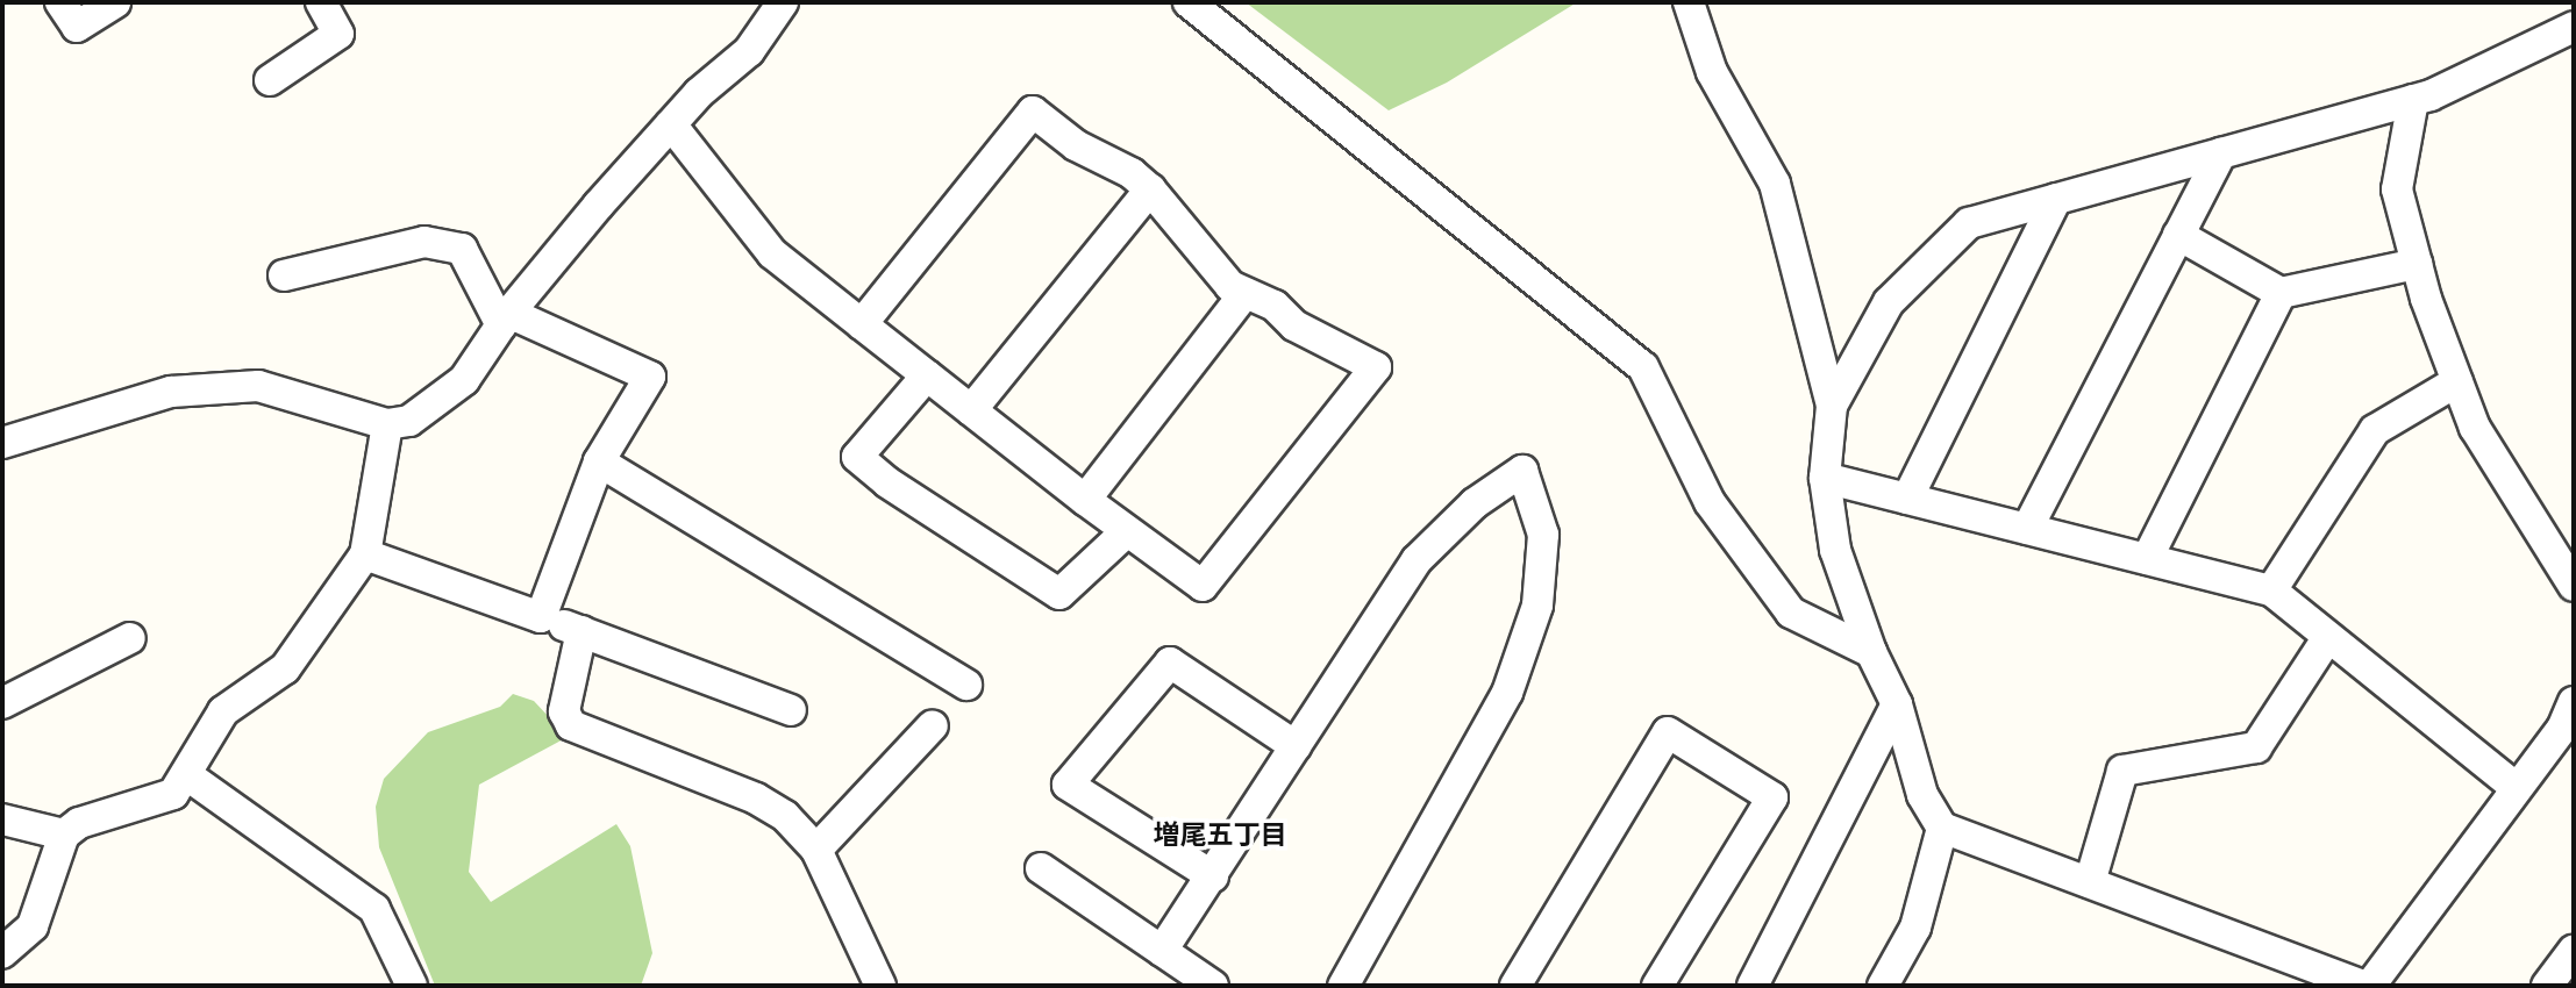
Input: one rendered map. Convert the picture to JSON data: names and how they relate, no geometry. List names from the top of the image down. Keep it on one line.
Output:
{"districts":["増尾五丁目"]}
